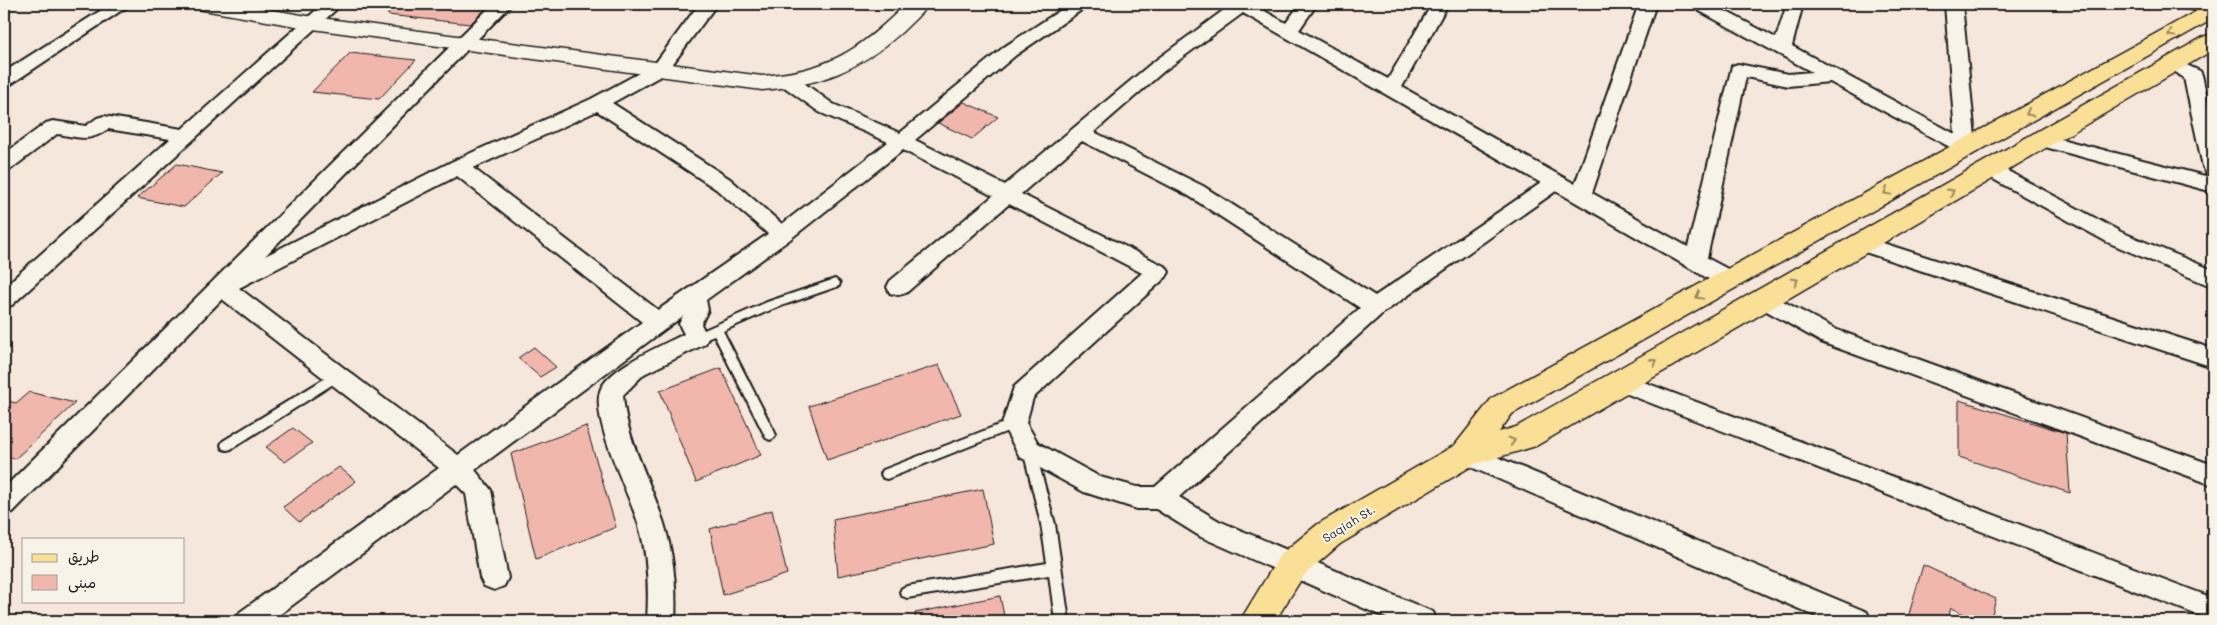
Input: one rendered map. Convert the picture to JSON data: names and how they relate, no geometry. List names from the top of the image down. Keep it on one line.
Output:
{"streets":{"main road":["Saqiah St."]},"legend":["طريق","مبنى"]}
